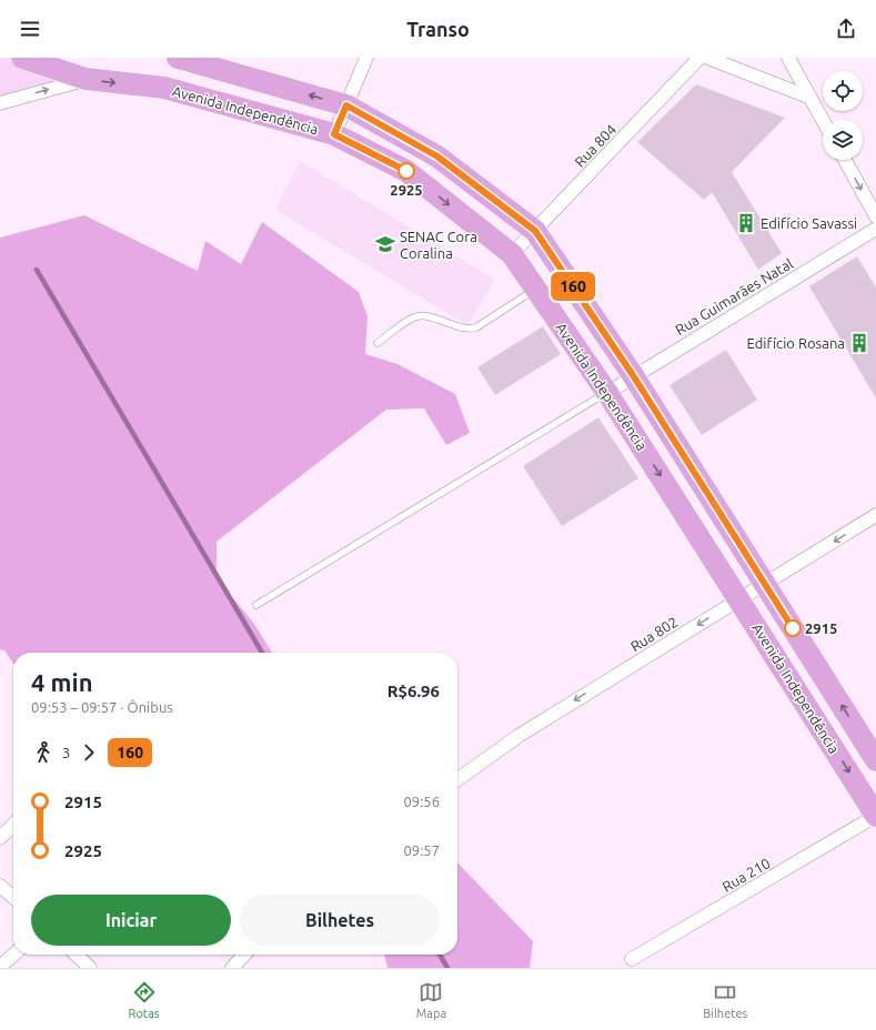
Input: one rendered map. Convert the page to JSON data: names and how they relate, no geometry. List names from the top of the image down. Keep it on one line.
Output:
{"streets":{"main road":["Avenida Independência"],"street":["Rua 804","Rua Guimarães Natal","Rua 802","Rua 210"]},"crossings":[["Avenida Independência","Rua 804"],["Avenida Independência","Rua Guimarães Natal"],["Avenida Independência","Rua 802"],["Avenida Independência","Rua 210"]],"one_way":["Rua 802"],"places":{"other":["2925","2915"],"building":["Edifício Savassi","Edifício Rosana"],"school or university":["SENAC Cora Coralina"]},"lines":["bus line 160"],"page":{"header":"Transo","on_map":"160","heading":["4 min","09:53 – 09:57 · Ônibus","R$6.96"],"legs":["3","160"],"list":[{"name":"2915","value":"09:56"},{"name":"2925","value":"09:57"}],"buttons":["Iniciar","Bilhetes"],"tabs":["Rotas","Mapa","Bilhetes"]}}
